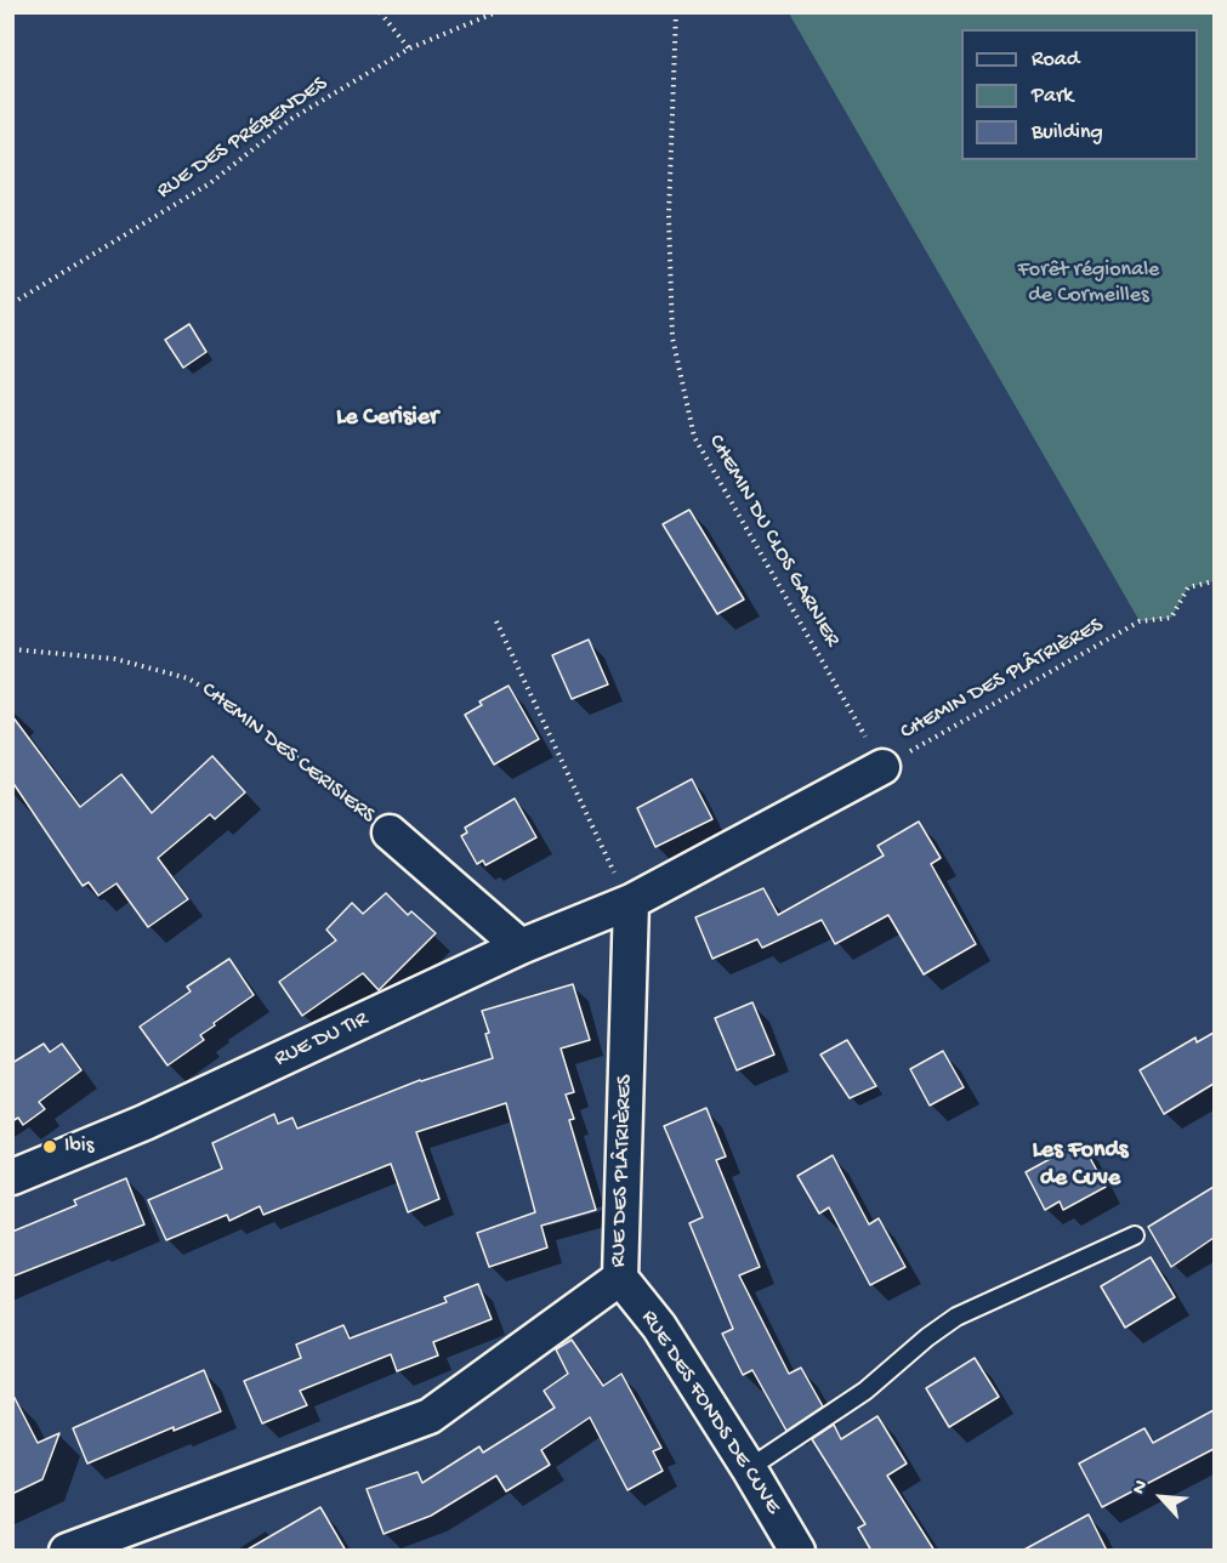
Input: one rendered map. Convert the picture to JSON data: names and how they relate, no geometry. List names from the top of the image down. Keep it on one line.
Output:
{"streets":{"street":["CHEMIN DES CERISIERS","RUE DU TIR","RUE DES PLÂTRIÈRES","RUE DES FONDS DE CUVE"],"path":["RUE DES PRÉBENDES","CHEMIN DU CLOS GARNIER","CHEMIN DES PLÂTRIÈRES"]},"crossings":[["CHEMIN DU CLOS GARNIER","CHEMIN DES PLÂTRIÈRES"],["CHEMIN DES CERISIERS","RUE DU TIR"],["RUE DU TIR","RUE DES PLÂTRIÈRES"],["RUE DES PLÂTRIÈRES","RUE DES FONDS DE CUVE"]],"districts":["Le Cerisier","Les Fonds de Cuve"],"parks":["Forêt régionale de Cormeilles"],"places":["Ibis"],"legend":["Road","Park","Building"],"north":"top left"}
